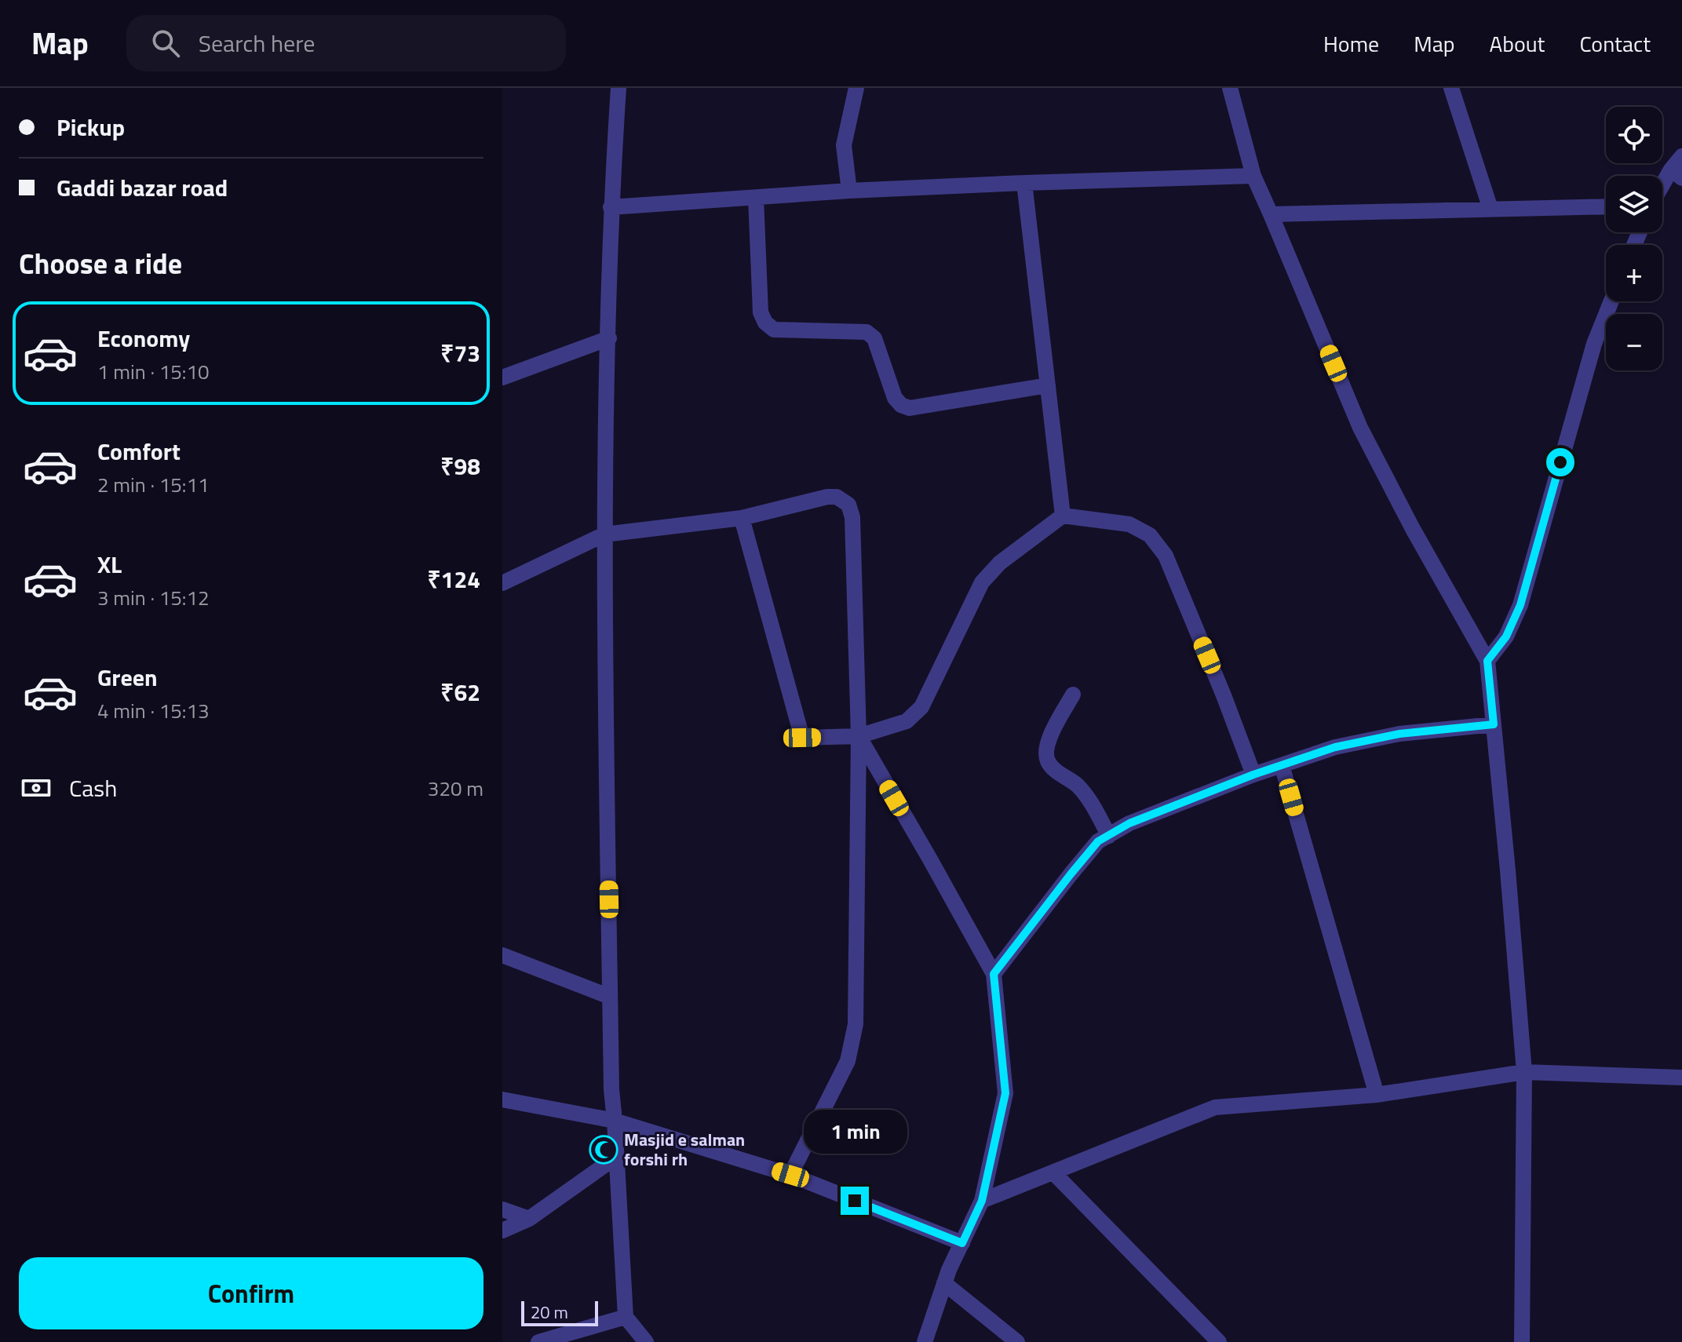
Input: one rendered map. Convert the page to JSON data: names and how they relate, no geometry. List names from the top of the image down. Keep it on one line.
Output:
{"places":{"mosque":["Masjid e salman forshi rh"]},"scale_bar":"20 m","page":{"header":"Map","search":"Search here","nav":["Home","Map","About","Contact"],"banner":["Pickup","Gaddi bazar road"],"map_buttons":["+","−"],"heading":"Choose a ride","list":[{"name":"Economy","note":"1 min · 15:10","value":"₹73"},{"name":"Comfort","note":"2 min · 15:11","value":"₹98"},{"name":"XL","note":"3 min · 15:12","value":"₹124"},{"name":"Green","note":"4 min · 15:13","value":"₹62"}],"pay":["Cash","320 m"],"bubble":"1 min","buttons":"Confirm","scale":"20 m"}}
